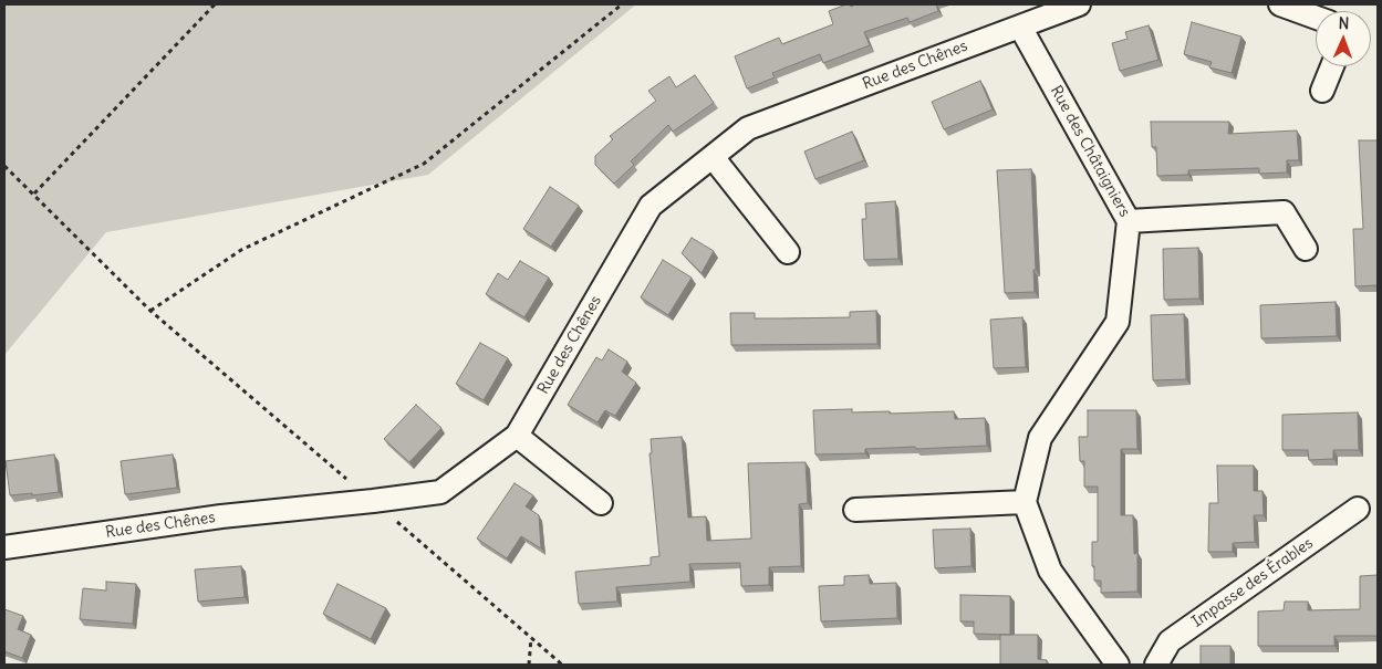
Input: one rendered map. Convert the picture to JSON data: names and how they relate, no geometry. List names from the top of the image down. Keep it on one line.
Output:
{"streets":{"street":["Rue des Chênes","Rue des Châtaigniers","Impasse des Érables"]},"crossings":[["Rue des Chênes","Rue des Châtaigniers"]],"north":"top"}
